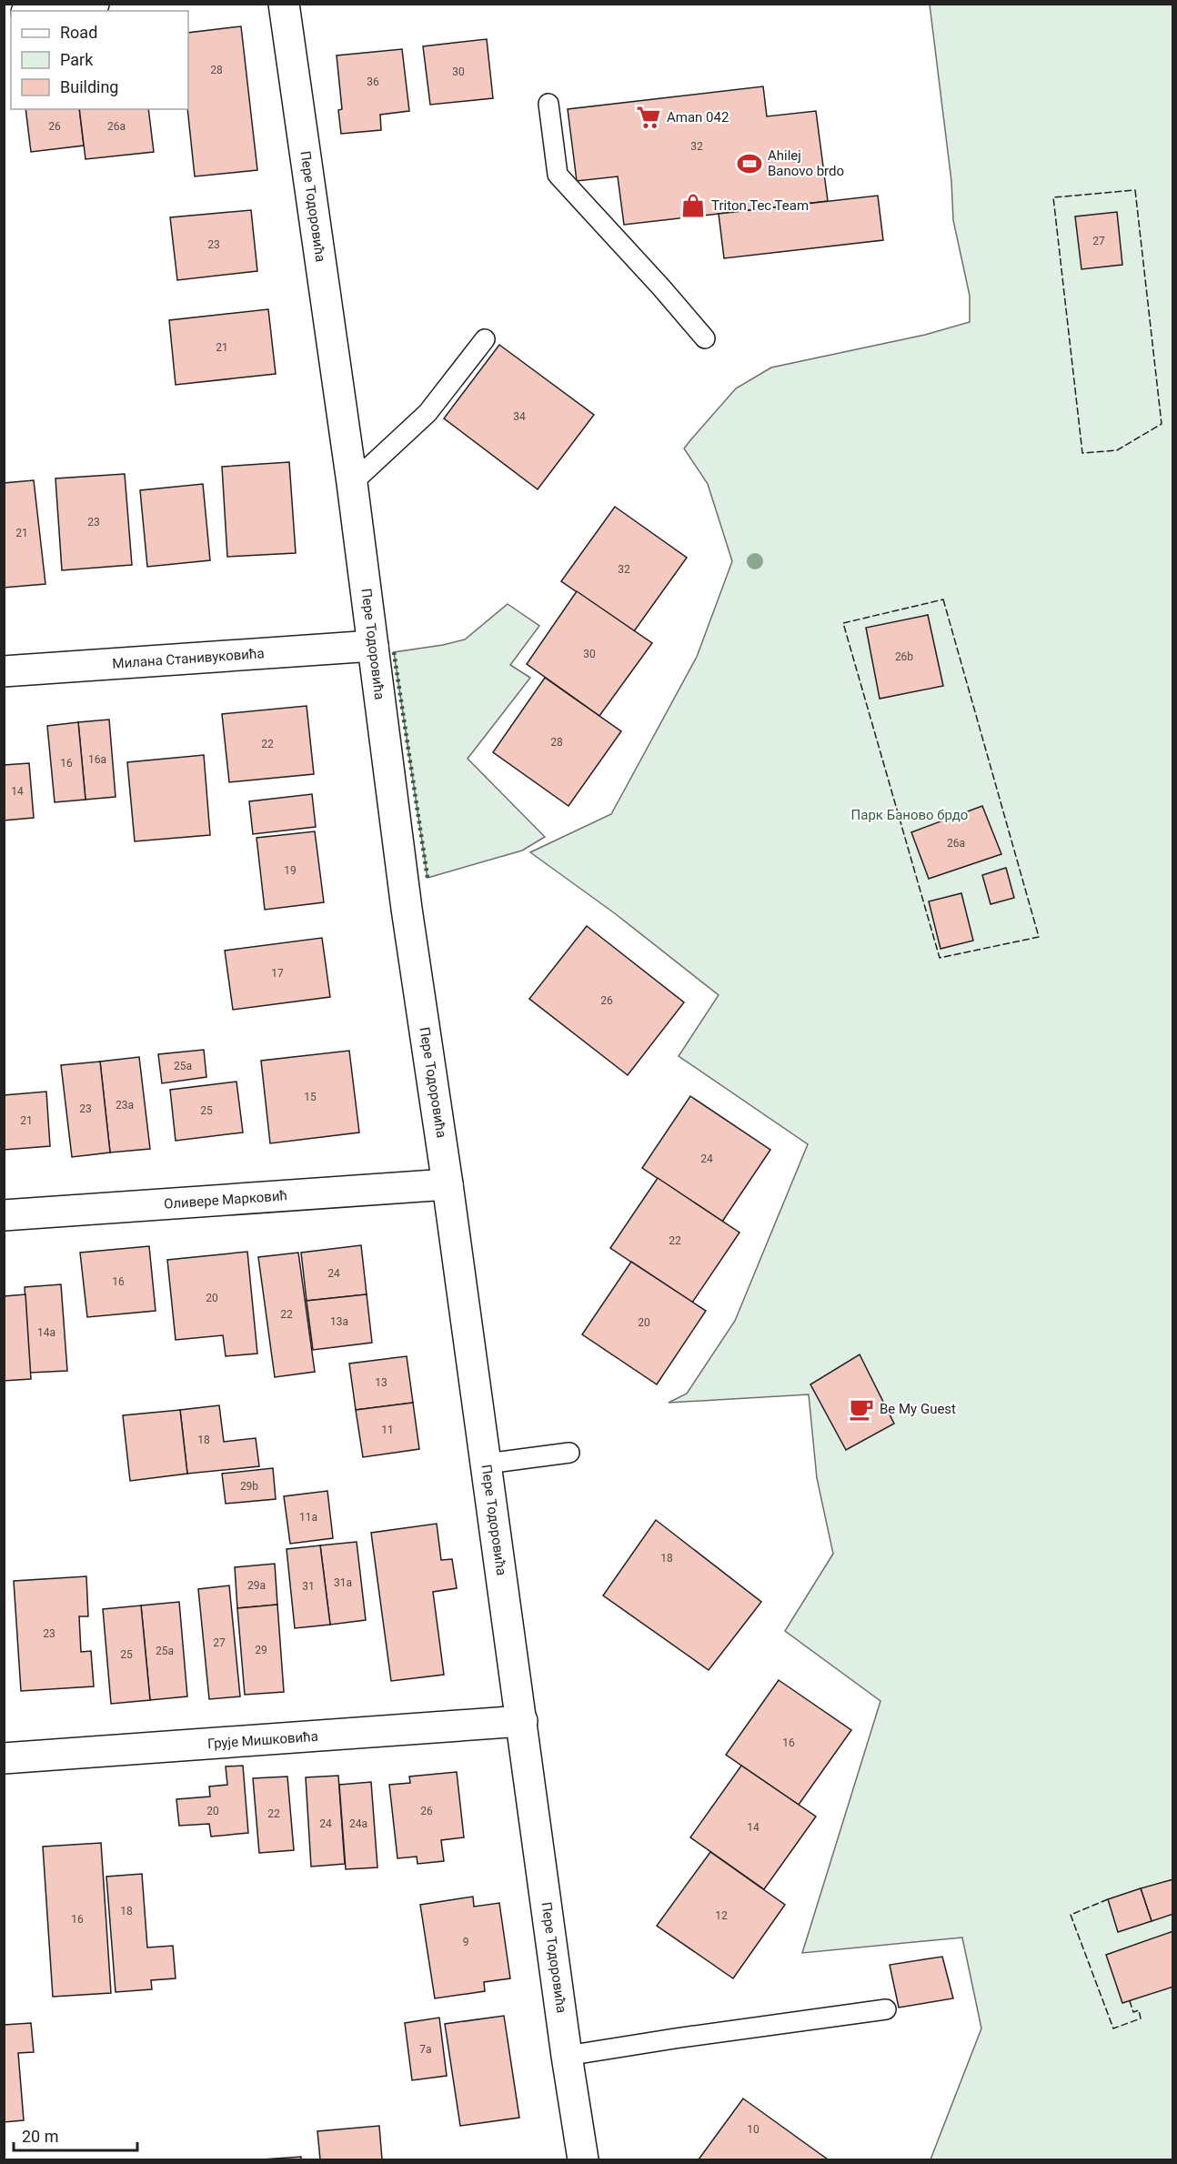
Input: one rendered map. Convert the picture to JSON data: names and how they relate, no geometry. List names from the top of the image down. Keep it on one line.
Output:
{"streets":{"street":["Пере Тодоровића","Милана Станивуковића","Оливере Марковић","Грује Мишковића"]},"crossings":[["Пере Тодоровића","Милана Станивуковића"],["Пере Тодоровића","Оливере Марковић"],["Пере Тодоровића","Грује Мишковића"]],"parks":["Парк Баново брдо"],"places":{"supermarket":["Aman 042"],"sports":["Ahilej Banovo brdo"],"shop":["Triton Tec Team"],"cafe":["Be My Guest"]},"house_numbers":["28","30","36","26","26a","32","27","23","21","34","23","21","32","30","26b","28","22","16a","16","14","26a","19","17","26","25a","15","23a","23","25","21","24","22","24","16","20","22","13a","20","14a","13","11","18","29b","11a","18","31a","29a","31","23","27","29","25a","25","16","20","26","22","24","24a","14","18","12","16","9","7a","10"],"legend":["Road","Park","Building"],"scale_bar":"20 m"}
